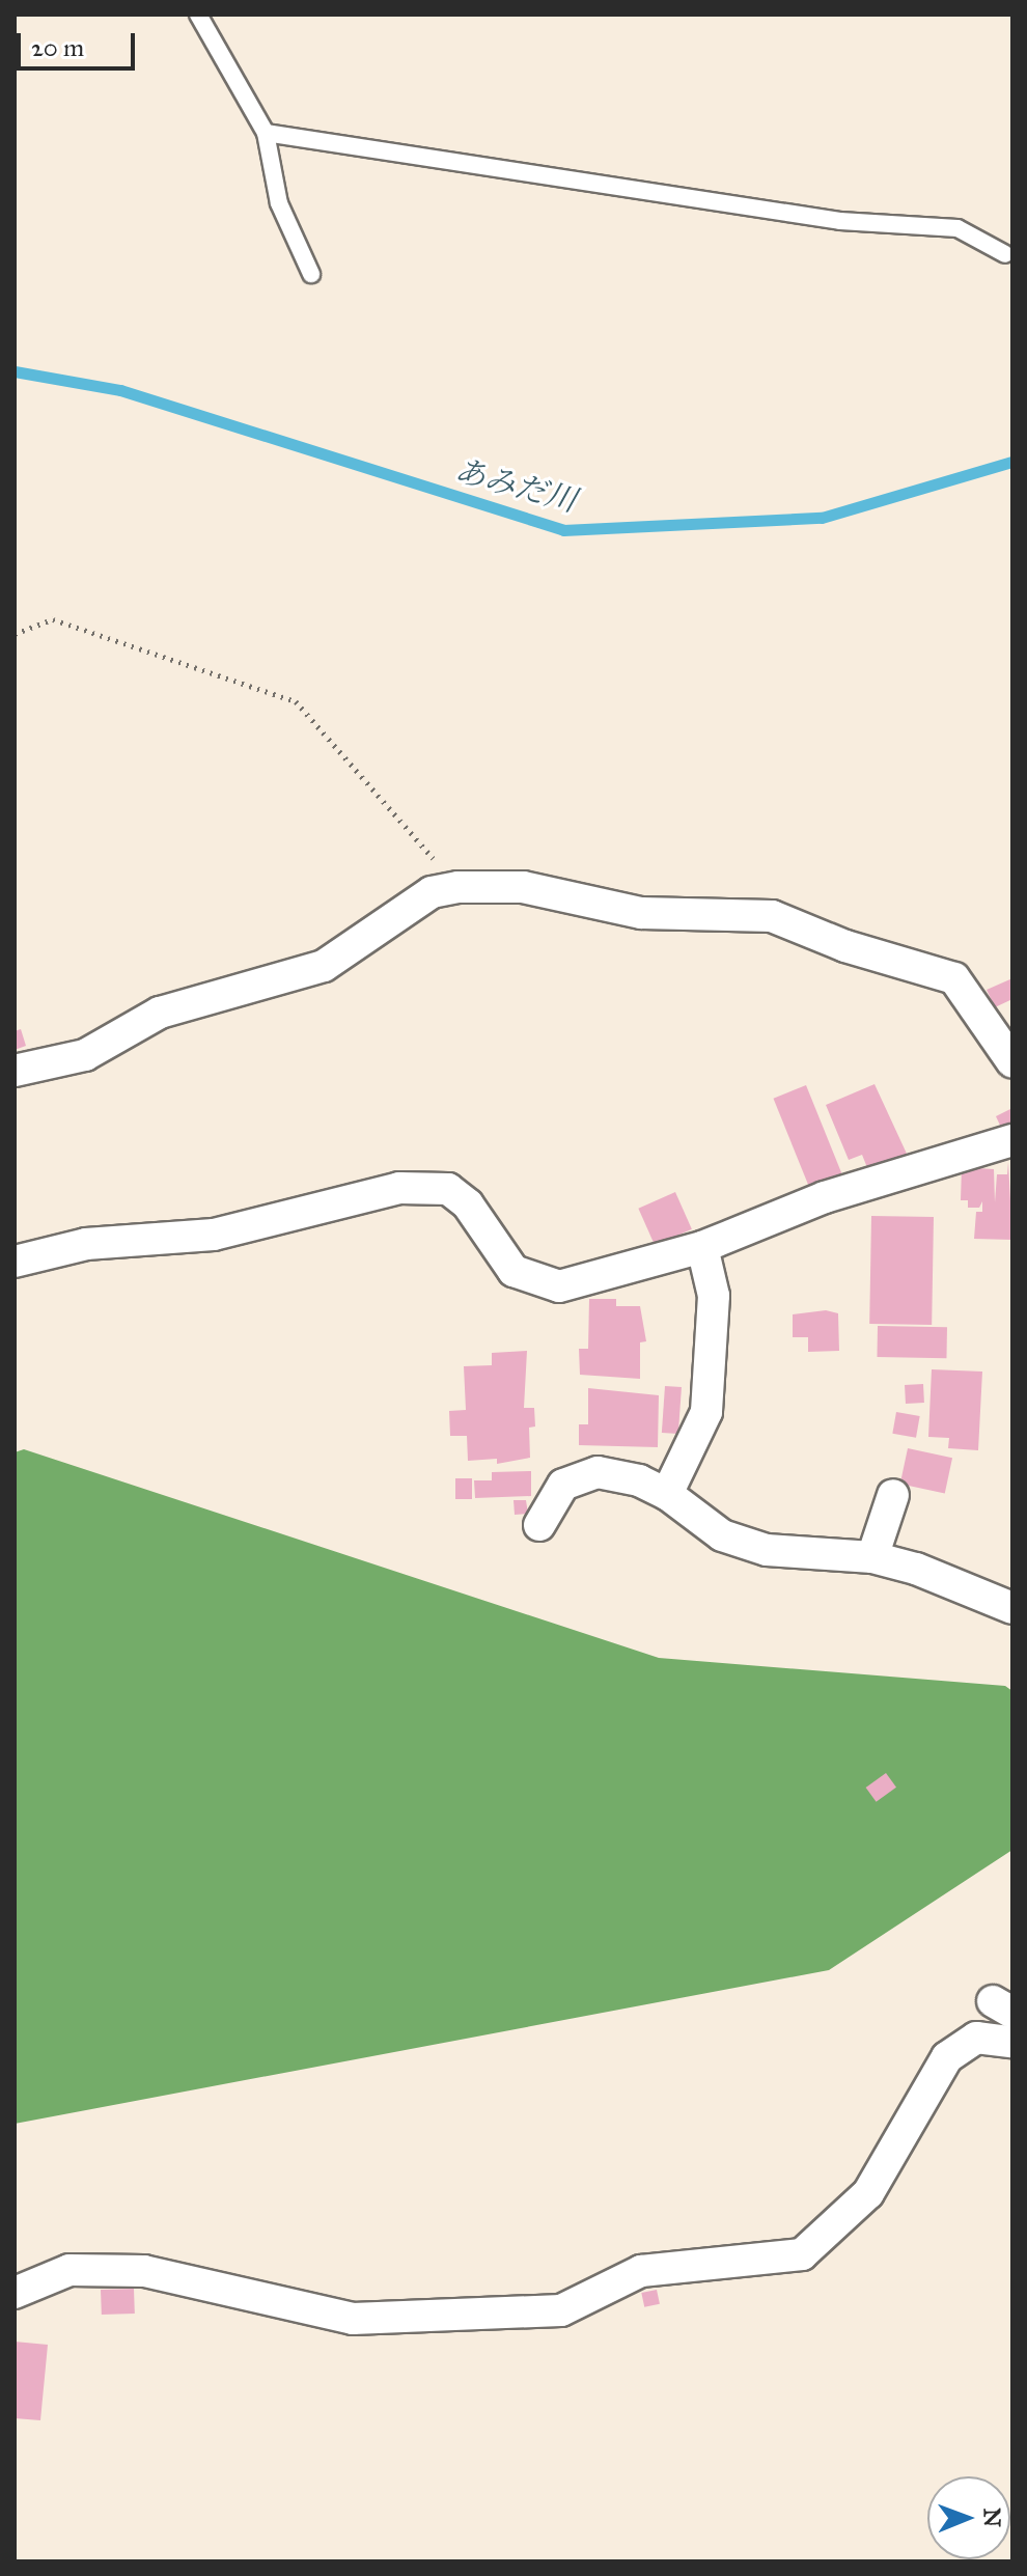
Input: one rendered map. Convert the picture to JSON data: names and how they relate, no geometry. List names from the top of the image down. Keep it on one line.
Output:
{"water":["あみだ川"],"scale_bar":"20 m","north":"right"}
